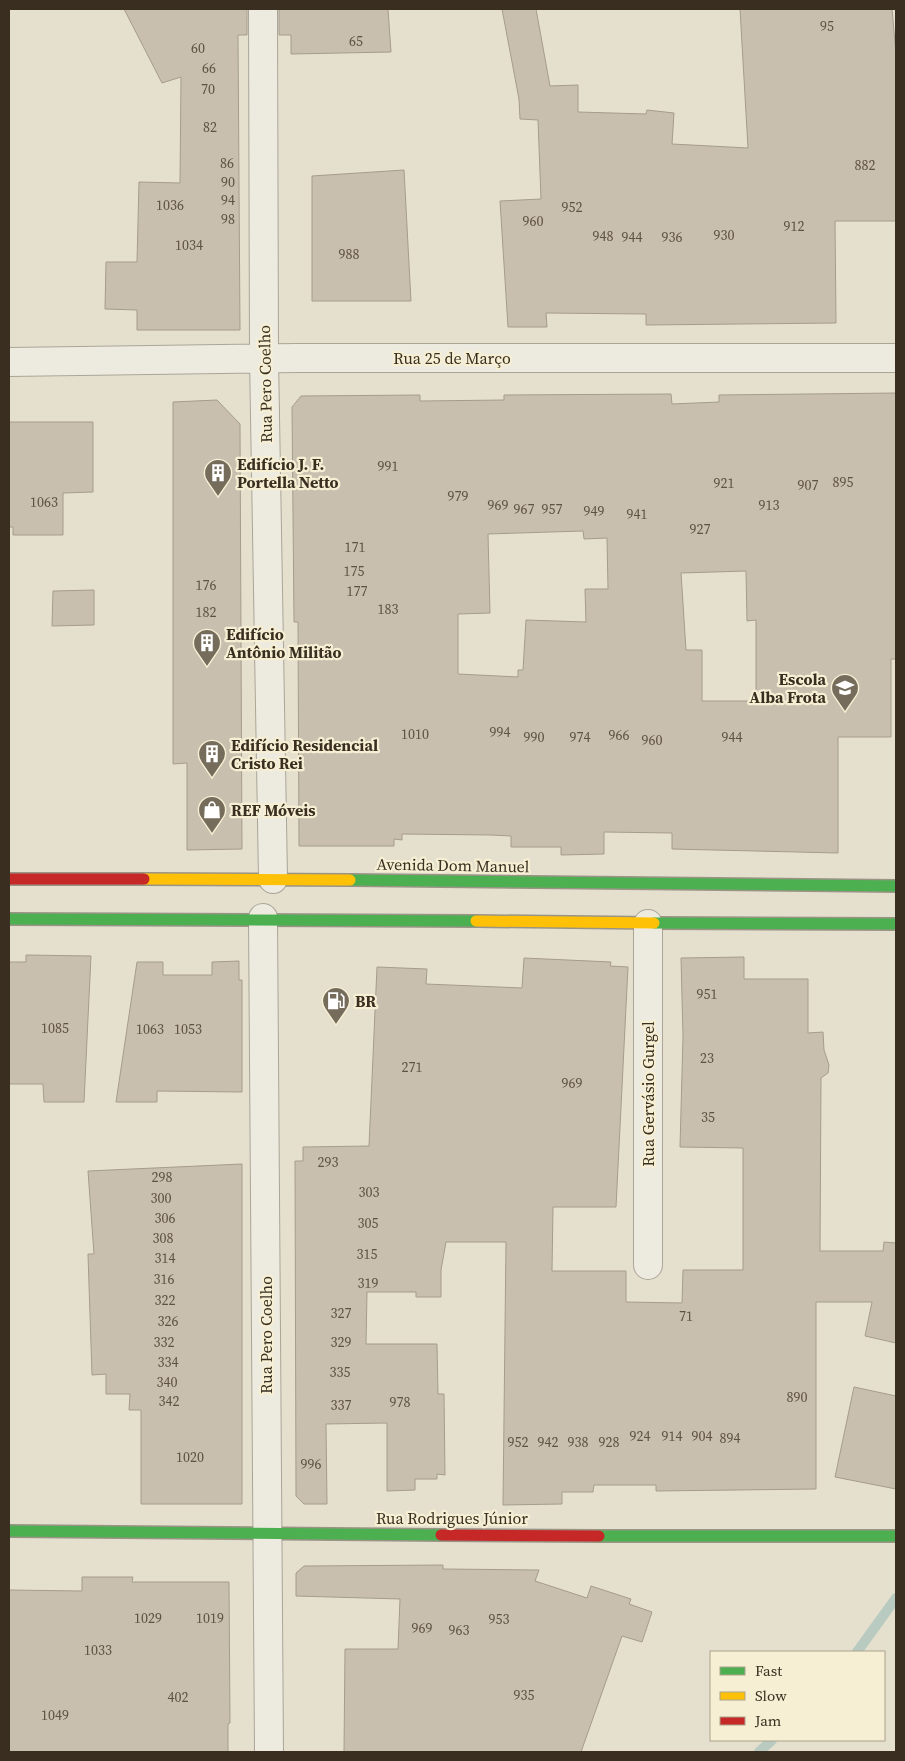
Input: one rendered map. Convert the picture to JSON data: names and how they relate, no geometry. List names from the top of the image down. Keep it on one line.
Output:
{"streets":{"main road":["Avenida Dom Manuel","Rua Rodrigues Júnior"],"street":["Rua 25 de Março","Rua Pero Coelho","Rua Gervásio Gurgel"]},"crossings":[["Rua 25 de Março","Rua Pero Coelho"],["Rua Pero Coelho","Avenida Dom Manuel"],["Rua Pero Coelho","Rua Rodrigues Júnior"]],"places":{"building":["Edifício J. F. Portella Netto","Edifício Antônio Militão","Edifício Residencial Cristo Rei"],"school or university":["Escola Alba Frota"],"shop":["REF Móveis"],"fuel station":["BR"]},"house_numbers":["95","65","60","66","70","82","86","882","90","94","1036","952","98","960","912","930","948","944","936","1034","988","991","895","921","907","979","1063","969","913","967","957","949","941","927","171","175","176","177","183","182","994","1010","966","990","974","944","960","951","1085","1063","1053","23","271","969","35","293","298","303","300","306","305","308","315","314","316","319","322","327","71","326","332","329","334","335","340","890","342","978","337","924","914","904","894","952","942","938","928","1020","996","1029","1019","953","969","963","1033","935","402","1049"],"legend":["Fast","Slow","Jam"]}
